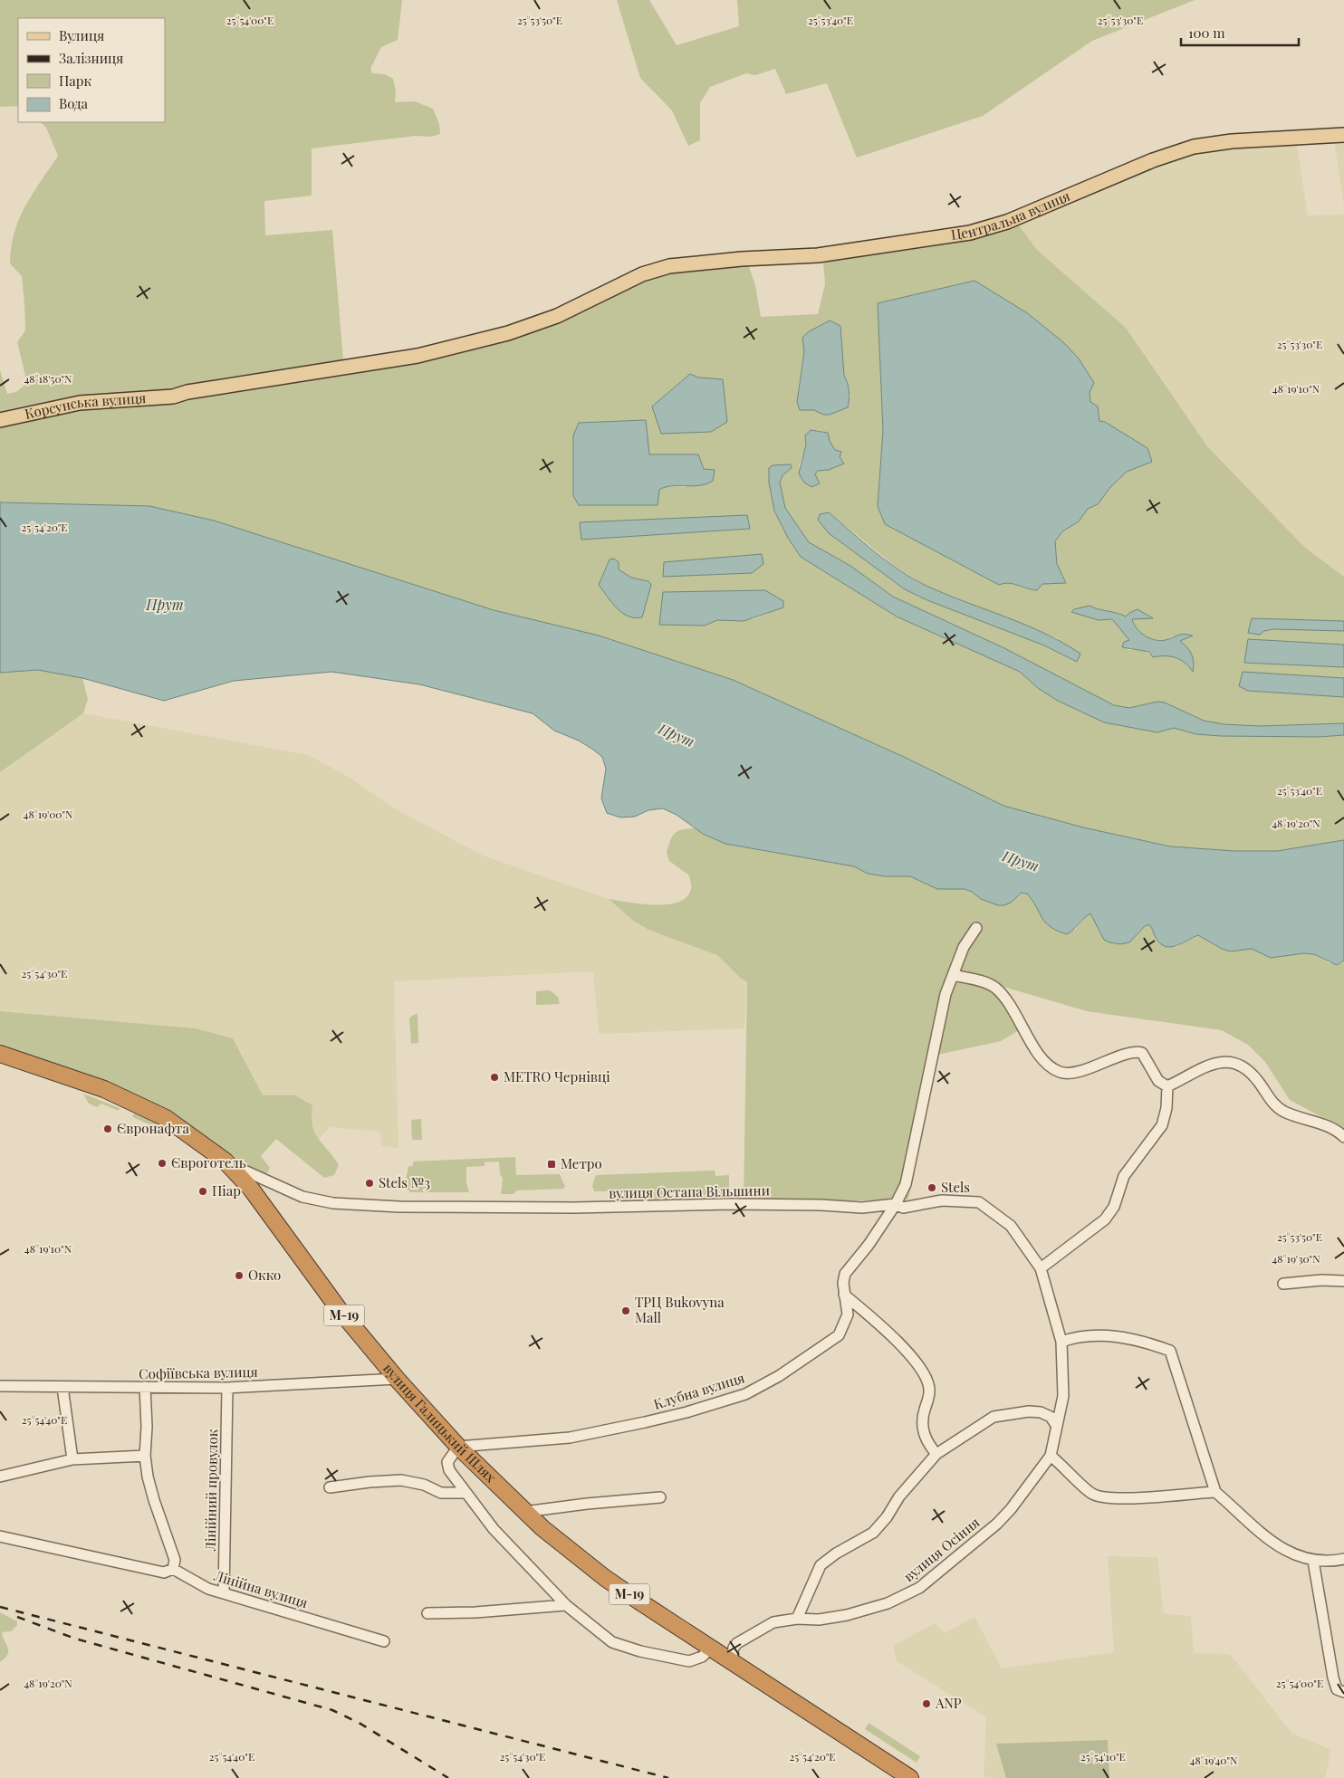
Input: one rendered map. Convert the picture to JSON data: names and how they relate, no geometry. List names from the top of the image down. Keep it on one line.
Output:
{"streets":{"highway":["М-19","вулиця Галицький Шлях"],"main road":["Центральна вулиця","Корсунська вулиця"],"street":["вулиця Остапа Вільшини","Софіївська вулиця","Клубна вулиця","Лінійний провулок","вулиця Осіння","Лінійна вулиця"]},"crossings":[["Центральна вулиця","Корсунська вулиця"],["вулиця Остапа Вільшини","Клубна вулиця"],["вулиця Остапа Вільшини","вулиця Галицький Шлях"],["вулиця Остапа Вільшини","вулиця Осіння"],["Софіївська вулиця","вулиця Галицький Шлях"],["Софіївська вулиця","Лінійний провулок"],["Клубна вулиця","вулиця Галицький Шлях"],["вулиця Галицький Шлях","вулиця Осіння"],["Лінійний провулок","Лінійна вулиця"]],"water":["Прут"],"places":{"other":["METRO Чернівці","Євронафта","Євроготель","Stels №3","Stels","Піар","Окко","ТРЦ Bukovyna Mall","ANP"],"transit":["Метро"]},"legend":["Вулиця","Залізниця","Парк","Вода"],"scale_bar":"100 m","coordinates":["25°54'00\"E","25°53'50\"E","25°53'40\"E","25°53'30\"E","48°18'50\"N","48°19'10\"N","25°54'20\"E","48°19'00\"N","48°19'20\"N","25°54'30\"E","48°19'30\"N","25°54'40\"E","25°54'10\"E","48°19'40\"N"]}
